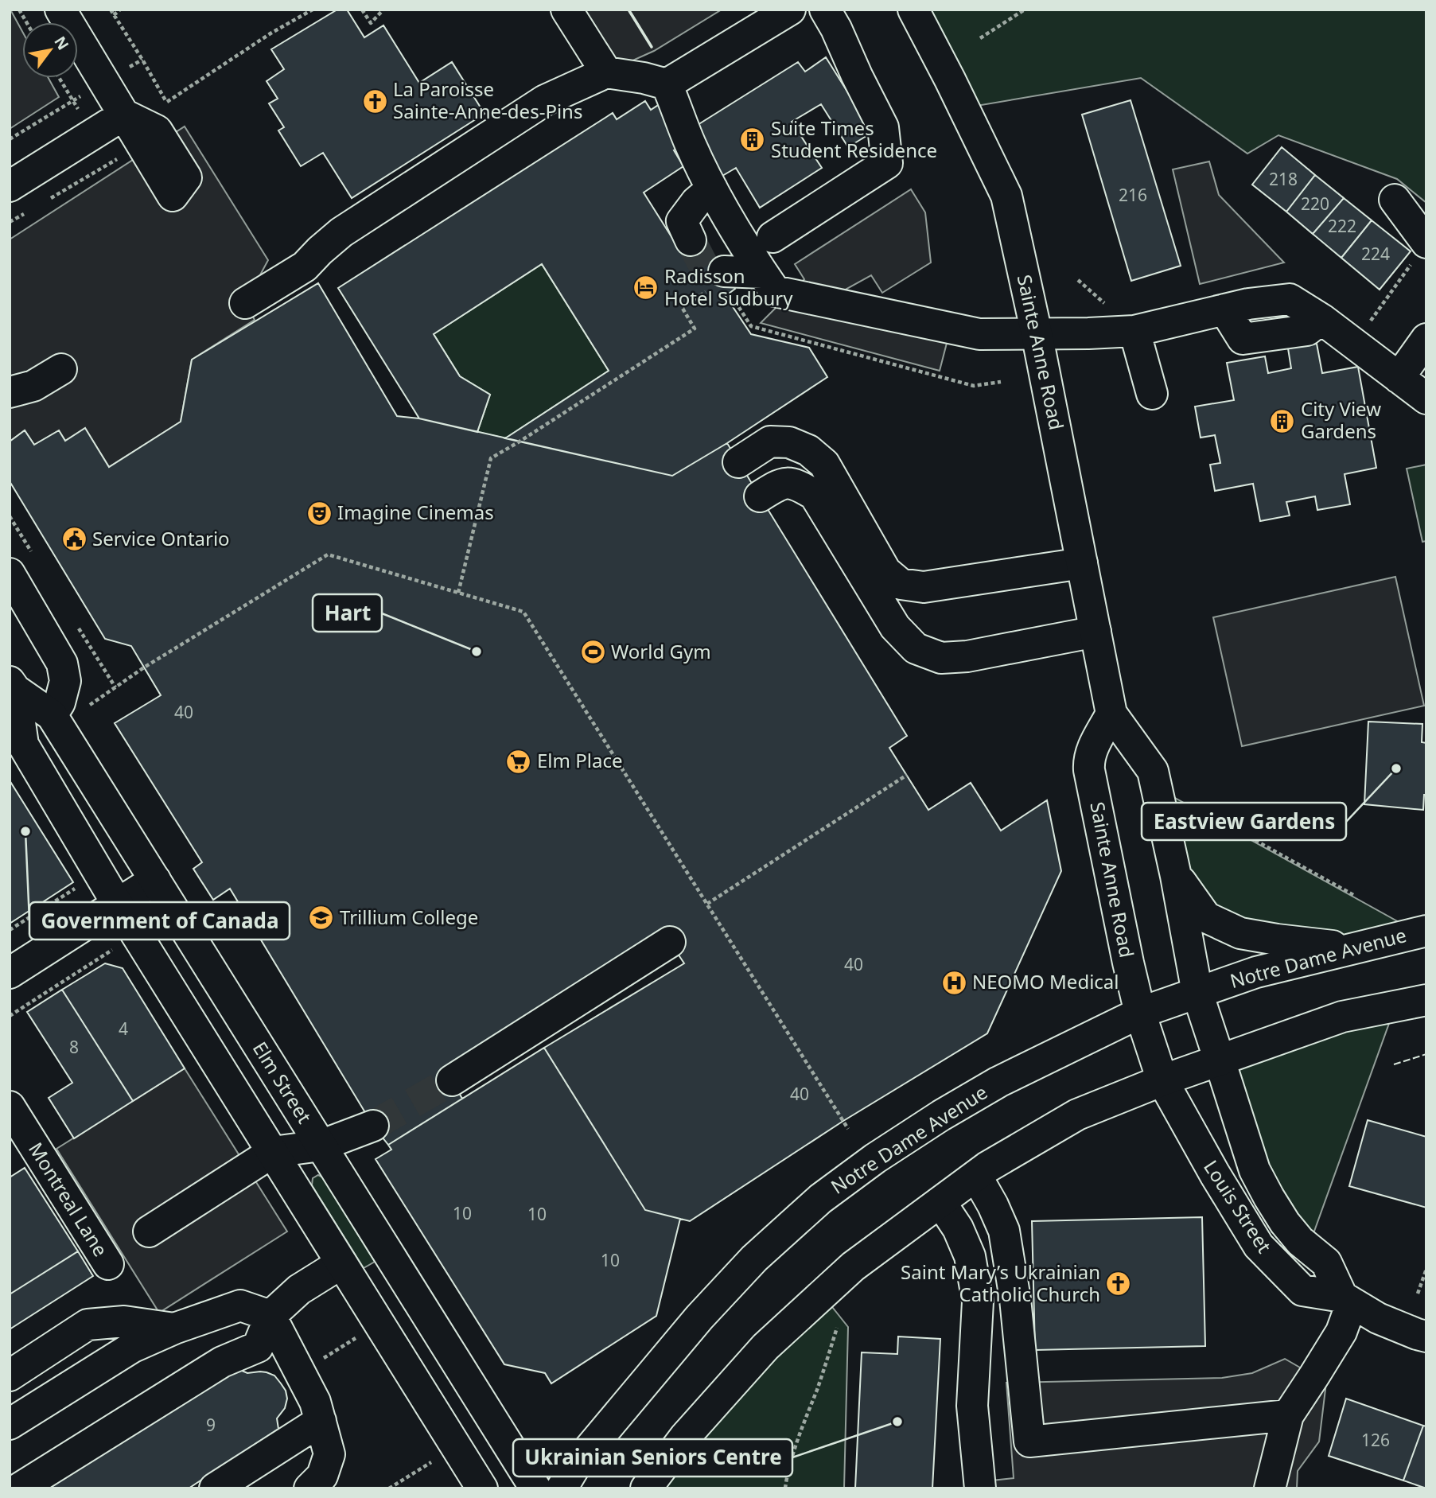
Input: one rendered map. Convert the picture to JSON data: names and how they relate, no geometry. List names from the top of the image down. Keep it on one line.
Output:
{"streets":{"main road":["Sainte Anne Road","Notre Dame Avenue","Elm Street","Montreal Lane","Louis Street"]},"crossings":[["Sainte Anne Road","Notre Dame Avenue"],["Sainte Anne Road","Louis Street"]],"places":{"church":["La Paroisse Sainte-Anne-des-Pins","Saint Mary’s Ukrainian Catholic Church"],"building":["Suite Times Student Residence","City View Gardens"],"hotel":["Radisson Hotel Sudbury"],"theatre":["Imagine Cinemas"],"public building":["Service Ontario"],"other":["Hart","Eastview Gardens","Government of Canada","Ukrainian Seniors Centre"],"sports":["World Gym"],"supermarket":["Elm Place"],"school or university":["Trillium College"],"hospital":["NEOMO Medical"]},"house_numbers":["218","216","220","222","224","40","40","4","8","40","10","10","10","9","126"],"north":"top right"}
